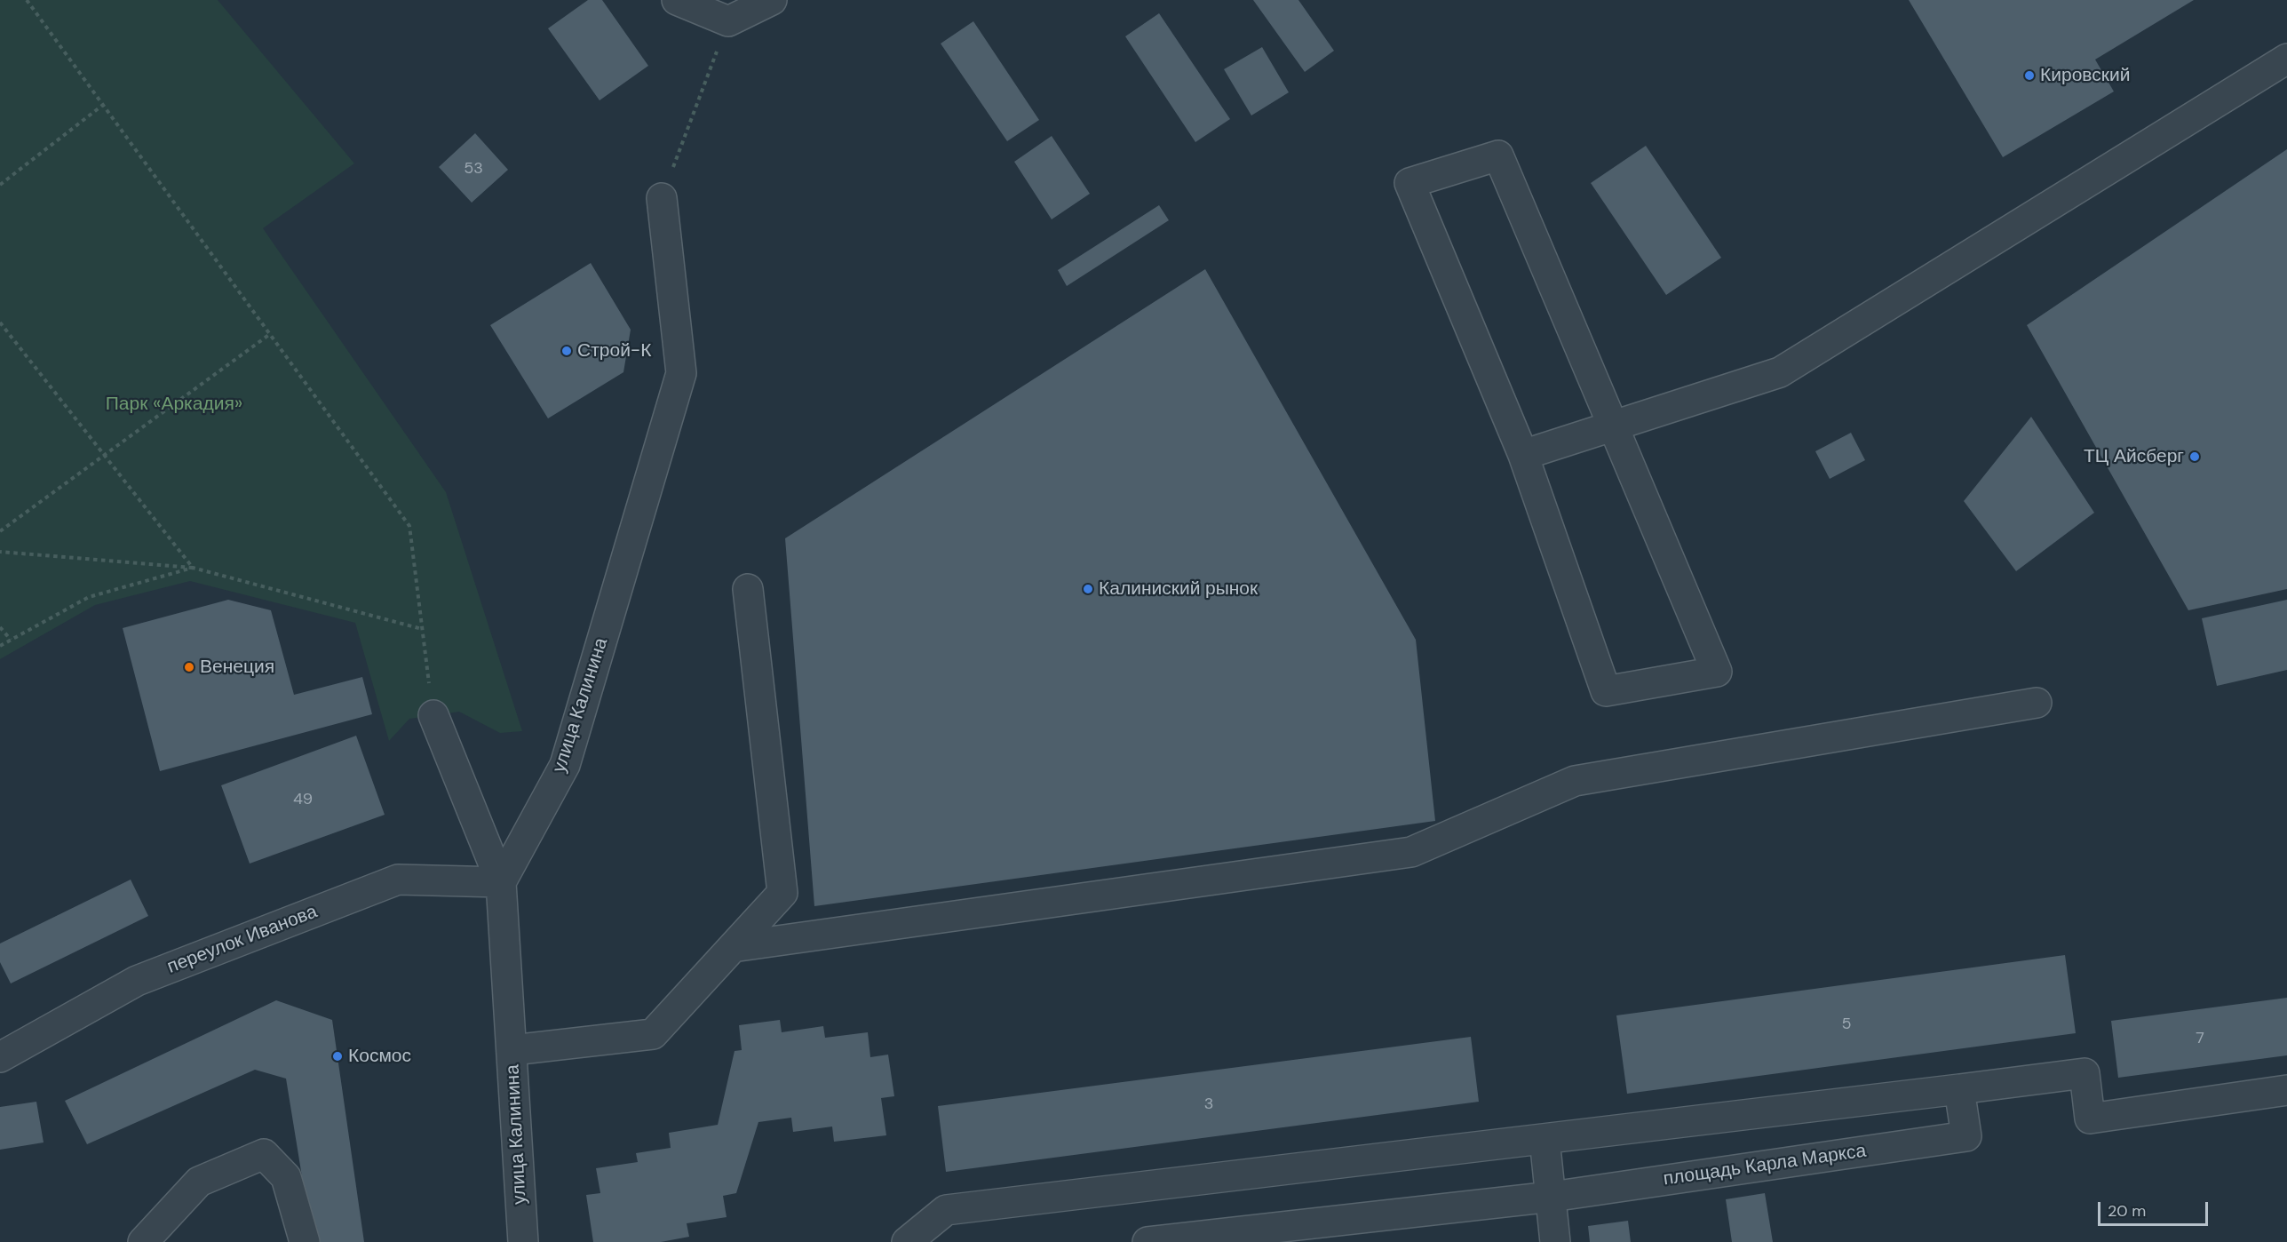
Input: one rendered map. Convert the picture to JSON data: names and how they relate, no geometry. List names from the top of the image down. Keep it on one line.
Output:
{"streets":{"street":["улица Калинина","переулок Иванова","площадь Карла Маркса"]},"crossings":[["улица Калинина","переулок Иванова"]],"parks":["Парк «Аркадия»"],"places":["Кировский","Строй-К","ТЦ Айсберг","Калиниский рынок","Венеция","Космос"],"house_numbers":["53","49","5","7","3"],"scale_bar":"20 m"}
